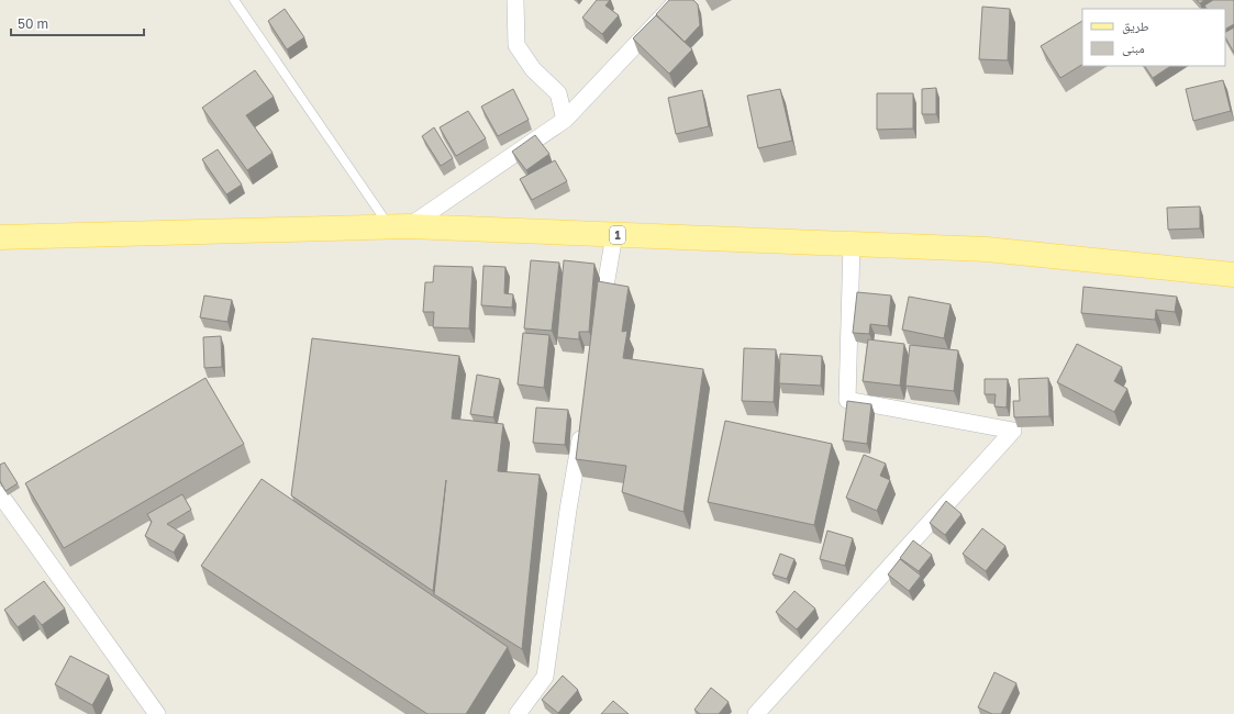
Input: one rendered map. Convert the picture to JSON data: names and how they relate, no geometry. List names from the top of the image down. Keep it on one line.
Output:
{"streets":{"main road":["1"]},"legend":["طريق","مبنى"],"scale_bar":"50 m"}
